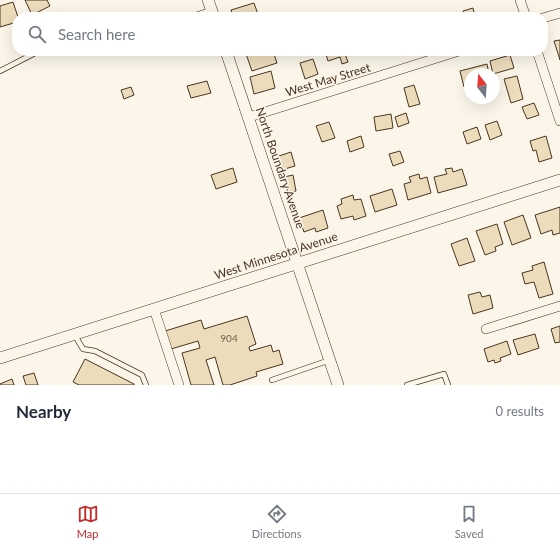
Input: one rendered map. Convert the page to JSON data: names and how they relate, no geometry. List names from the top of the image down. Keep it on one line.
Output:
{"streets":{"street":["West May Street","North Boundary Avenue","West Minnesota Avenue"]},"crossings":[["West May Street","North Boundary Avenue"],["North Boundary Avenue","West Minnesota Avenue"]],"house_numbers":["904"],"north":"top","page":{"search":"Search here","heading":["Nearby","0 results"],"nav":["Map","Directions","Saved"]}}
